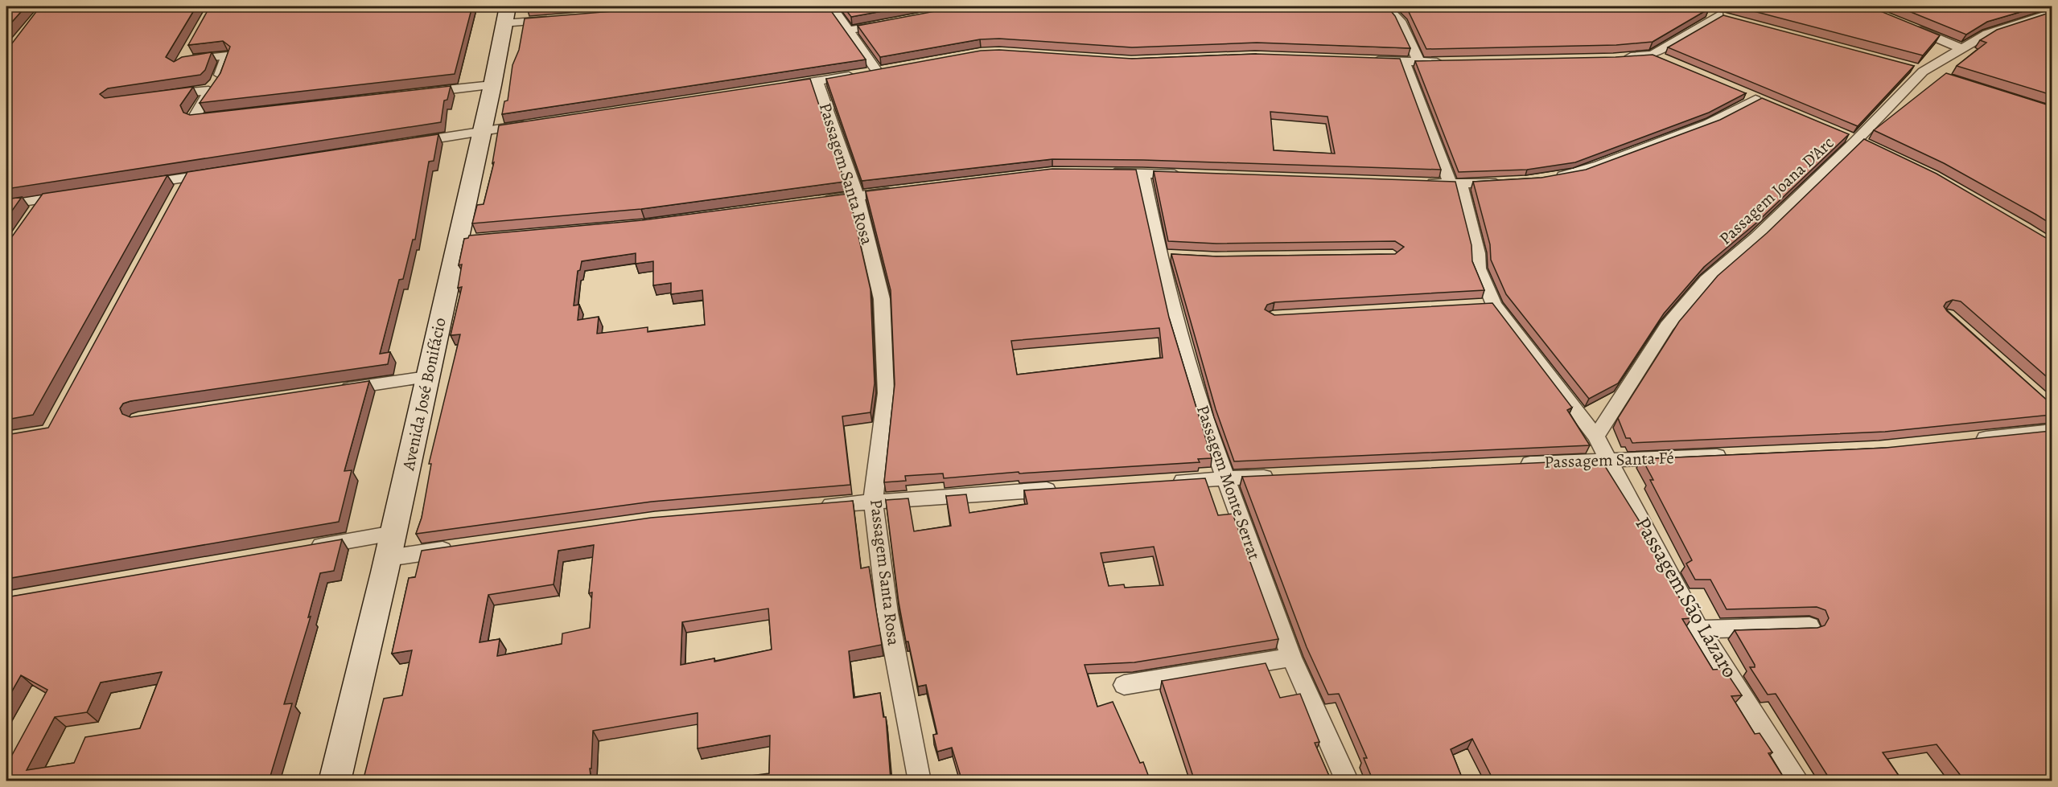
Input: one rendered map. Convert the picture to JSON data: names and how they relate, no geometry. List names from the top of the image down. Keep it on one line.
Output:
{"streets":{"main road":["Avenida José Bonifácio"],"street":["Passagem Santa Rosa","Passagem Joana D’Arc","Passagem Santa Fé","Passagem Monte Serrat","Passagem São Lázaro"]},"crossings":[["Passagem Santa Fé","Passagem São Lázaro"]]}
